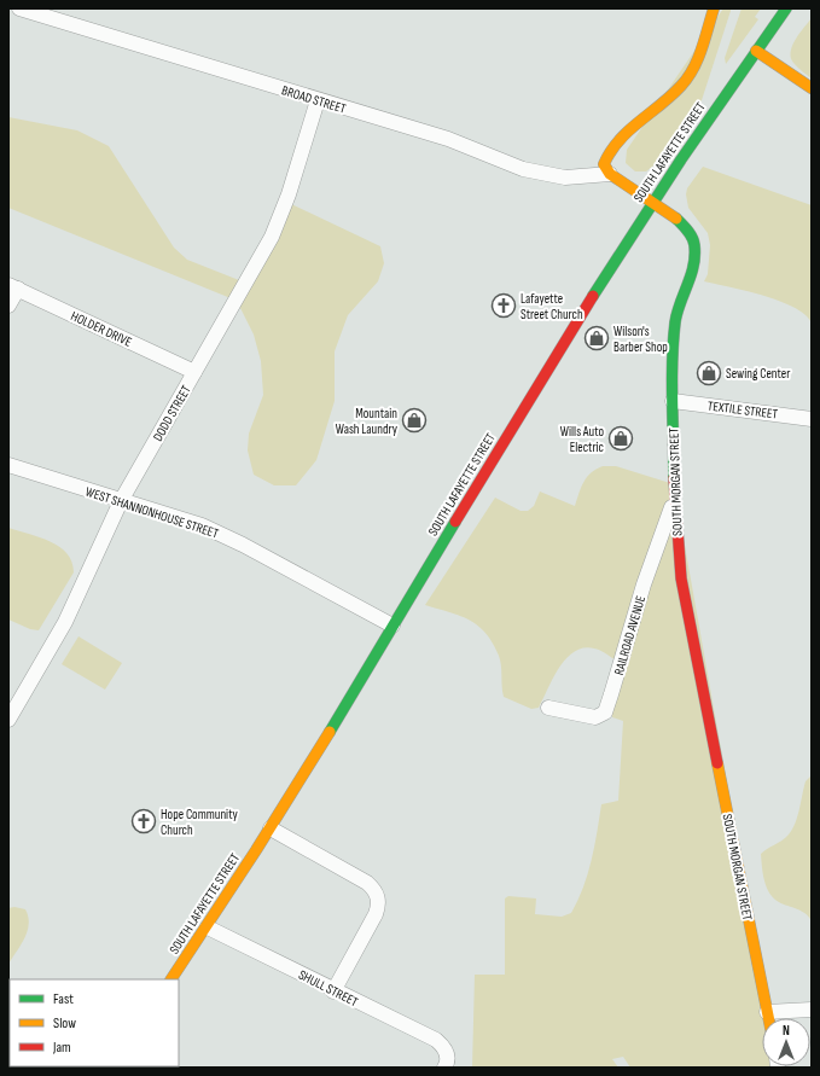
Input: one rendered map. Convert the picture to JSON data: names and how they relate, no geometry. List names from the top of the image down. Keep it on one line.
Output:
{"streets":{"main road":["SOUTH LAFAYETTE STREET","SOUTH MORGAN STREET"],"street":["BROAD STREET","HOLDER DRIVE","TEXTILE STREET","DODD STREET","WEST SHANNONHOUSE STREET","RAILROAD AVENUE","SHULL STREET"]},"crossings":[["BROAD STREET","DODD STREET"],["BROAD STREET","SOUTH MORGAN STREET"],["SOUTH LAFAYETTE STREET","SOUTH MORGAN STREET"],["SOUTH LAFAYETTE STREET","WEST SHANNONHOUSE STREET"],["SOUTH LAFAYETTE STREET","SHULL STREET"],["HOLDER DRIVE","DODD STREET"],["TEXTILE STREET","SOUTH MORGAN STREET"],["DODD STREET","WEST SHANNONHOUSE STREET"],["SOUTH MORGAN STREET","RAILROAD AVENUE"]],"places":{"church":["Lafayette Street Church","Hope Community Church"],"shop":["Wilson's Barber Shop","Sewing Center","Mountain Wash Laundry","Wills Auto Electric"]},"legend":["Fast","Slow","Jam"],"north":"top"}
